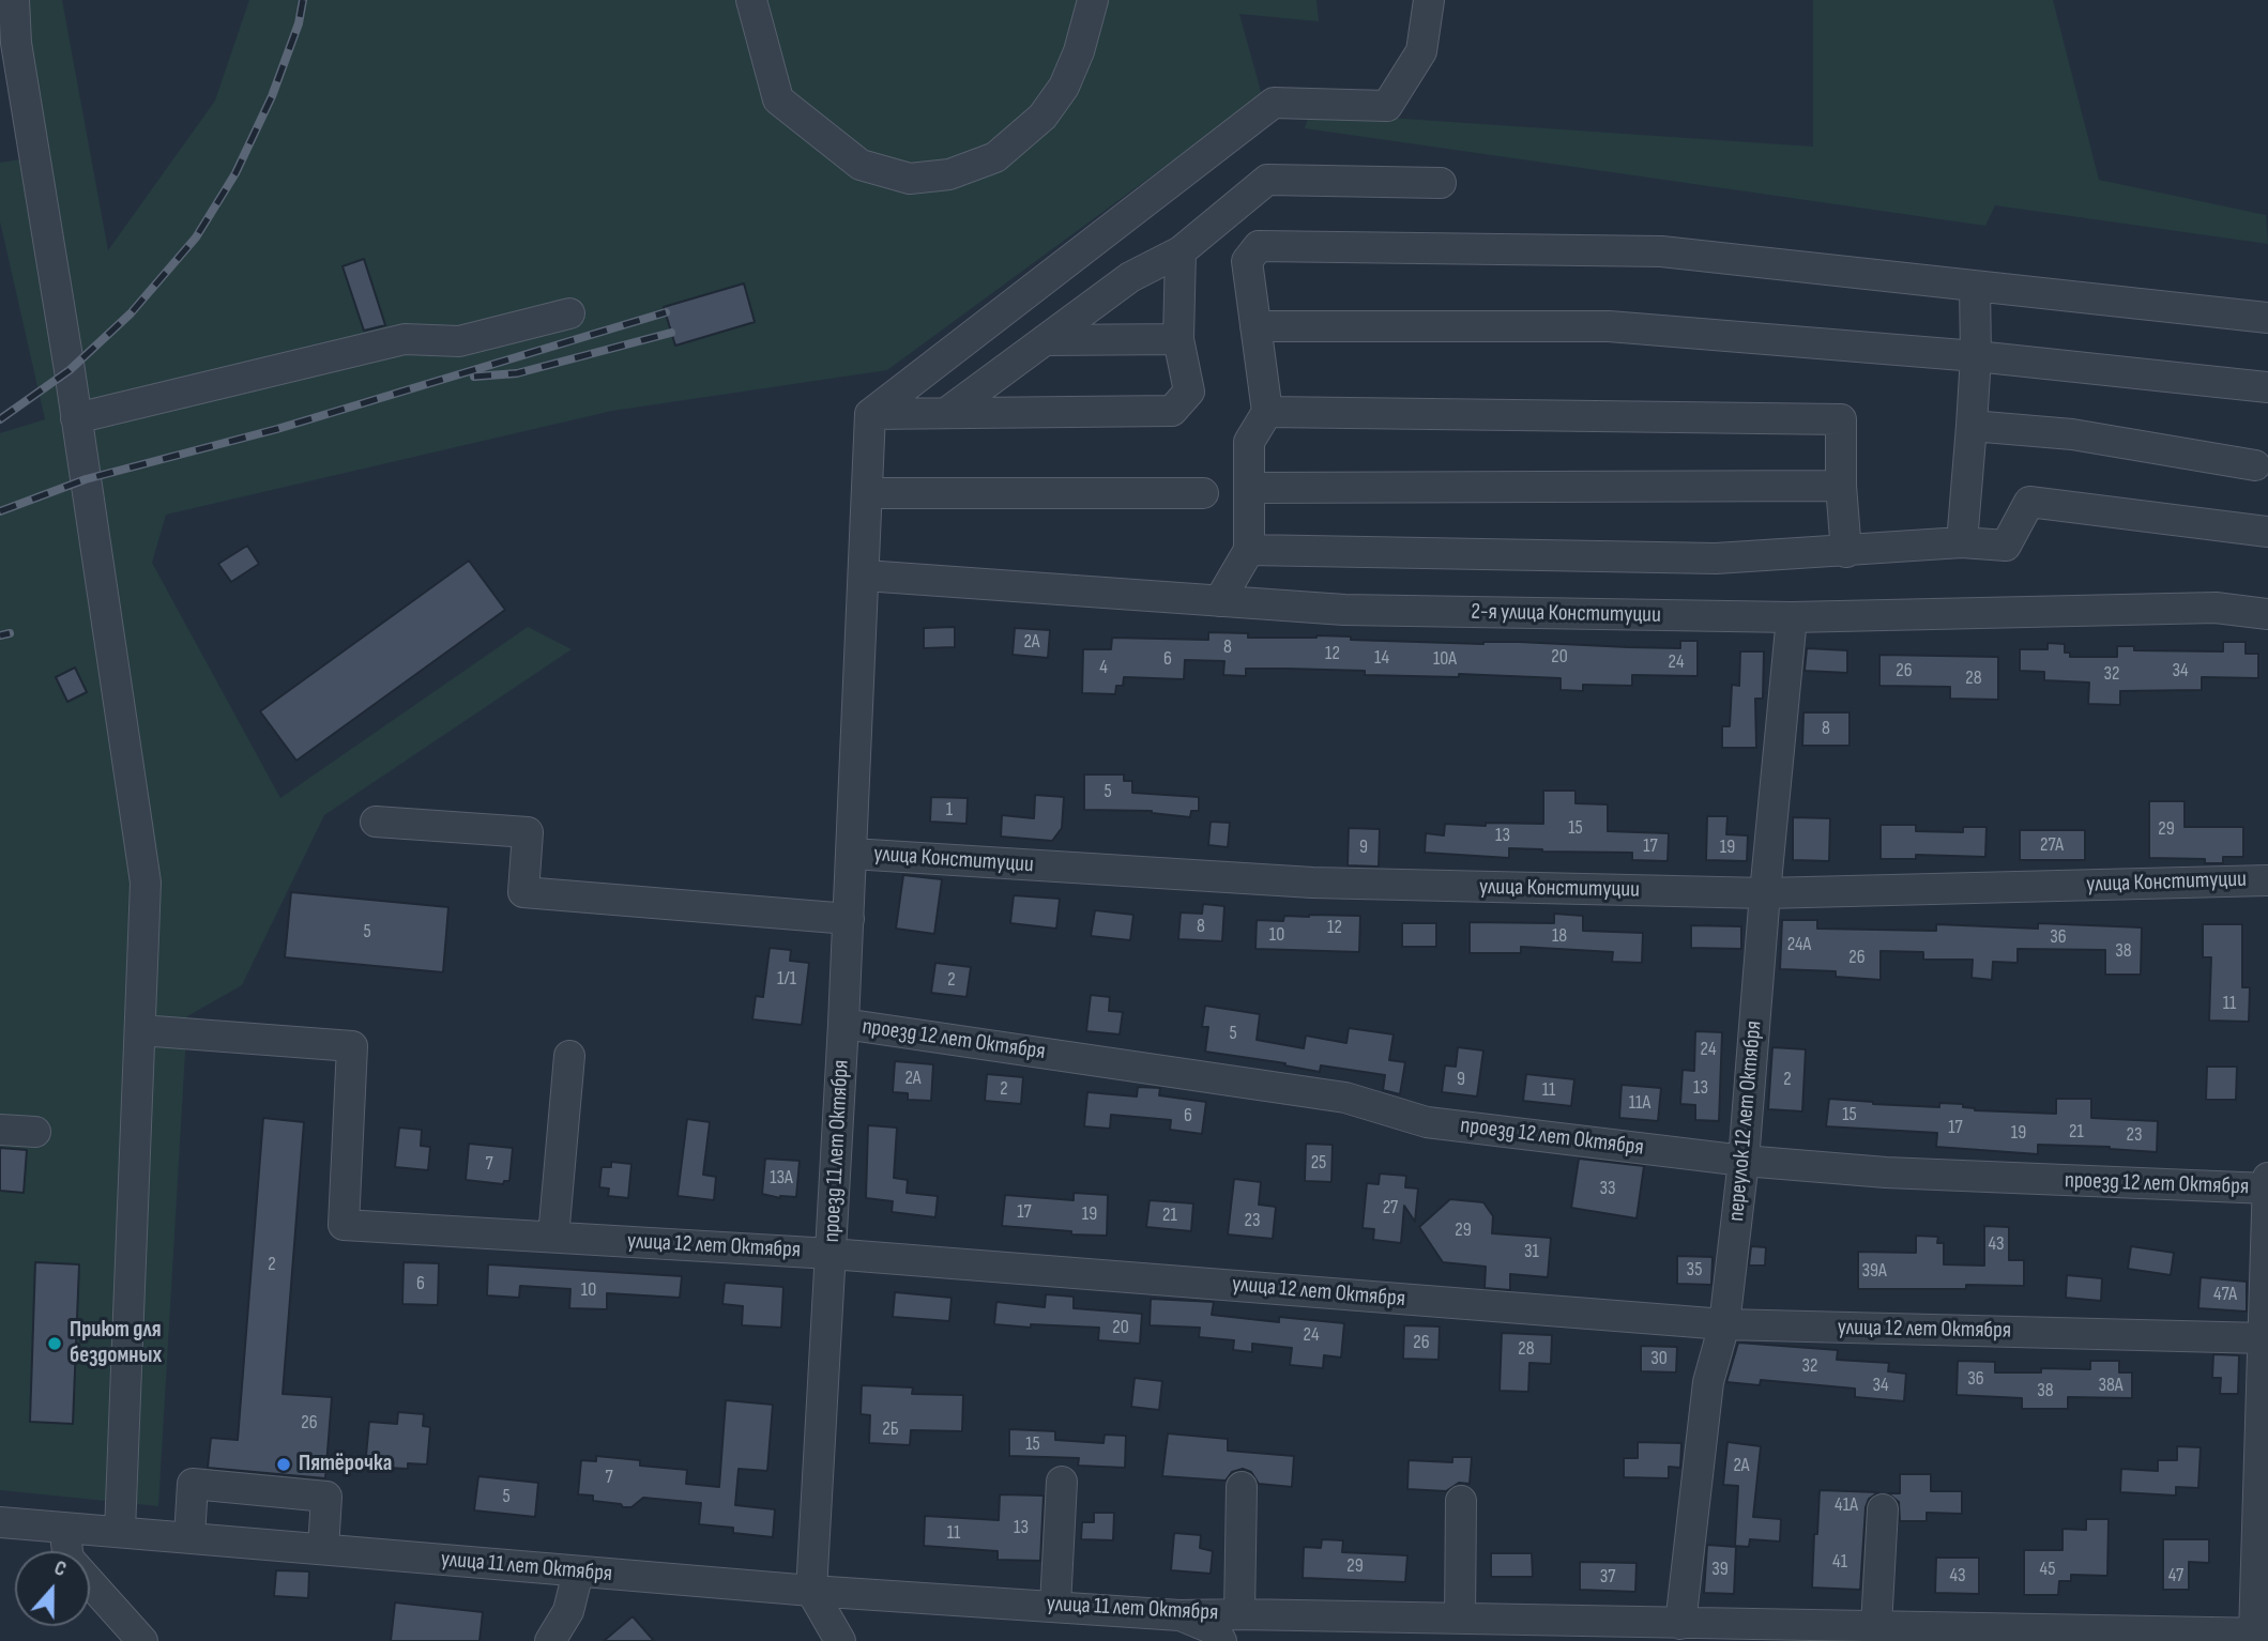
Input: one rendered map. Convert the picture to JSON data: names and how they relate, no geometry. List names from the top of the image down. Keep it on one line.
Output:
{"streets":{"street":["2-я улица Конституции","улица Конституции","проезд 12 лет Октября","переулок 12 лет Октября","проезд 11 лет Октября","улица 12 лет Октября","улица 11 лет Октября"]},"crossings":[["2-я улица Конституции","переулок 12 лет Октября"],["2-я улица Конституции","проезд 11 лет Октября"],["улица Конституции","переулок 12 лет Октября"],["улица Конституции","проезд 11 лет Октября"],["проезд 12 лет Октября","переулок 12 лет Октября"],["проезд 12 лет Октября","проезд 11 лет Октября"],["переулок 12 лет Октября","улица 12 лет Октября"],["переулок 12 лет Октября","улица 11 лет Октября"],["проезд 11 лет Октября","улица 12 лет Октября"],["проезд 11 лет Октября","улица 11 лет Октября"]],"places":["Приют для бездомных","Пятёрочка"],"house_numbers":["2А","8","12","20","14","6","10А","24","4","26","34","32","28","8","5","1","15","29","13","27А","17","9","19","8","12","5","10","18","36","24А","38","26","1/1","2","11","5","24","2А","9","2","13","2","11","11А","15","6","17","21","19","23","25","7","13А","33","27","17","19","21","23","29","43","31","2","35","39А","6","10","47А","20","24","26","28","30","32","36","34","38А","38","26","2Б","15","2А","7","5","41А","13","11","41","29","39","45","43","47","37"],"north":"top"}
